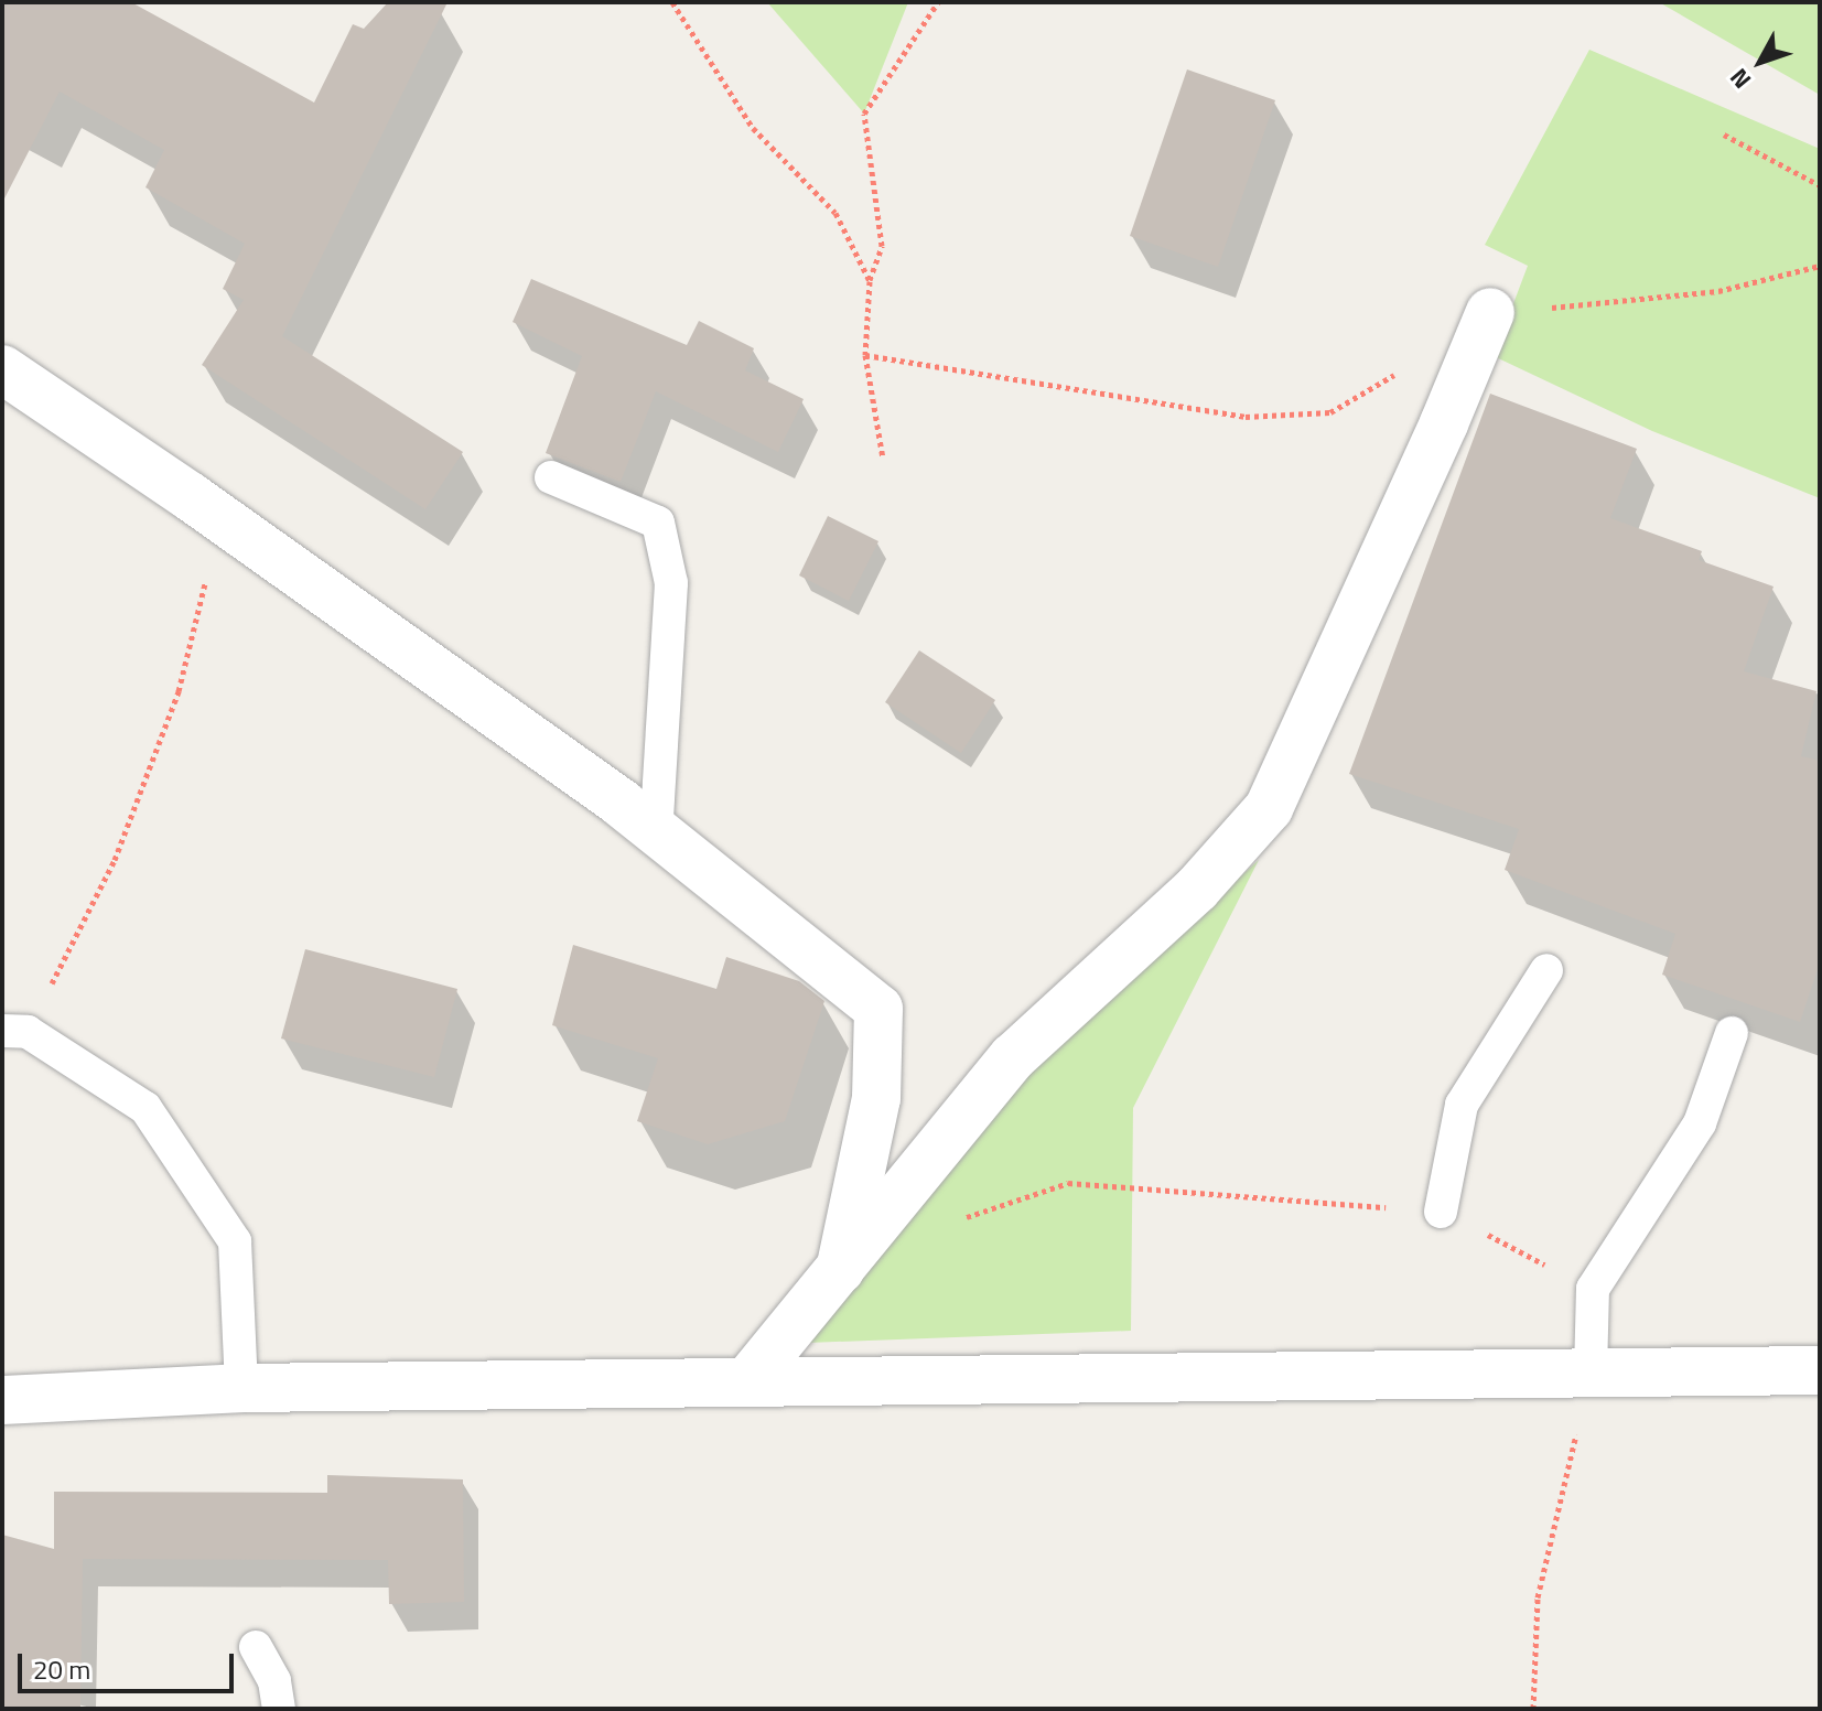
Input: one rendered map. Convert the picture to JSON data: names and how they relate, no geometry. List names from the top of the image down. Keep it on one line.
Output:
{"scale_bar":"20 m","north":"bottom left"}
